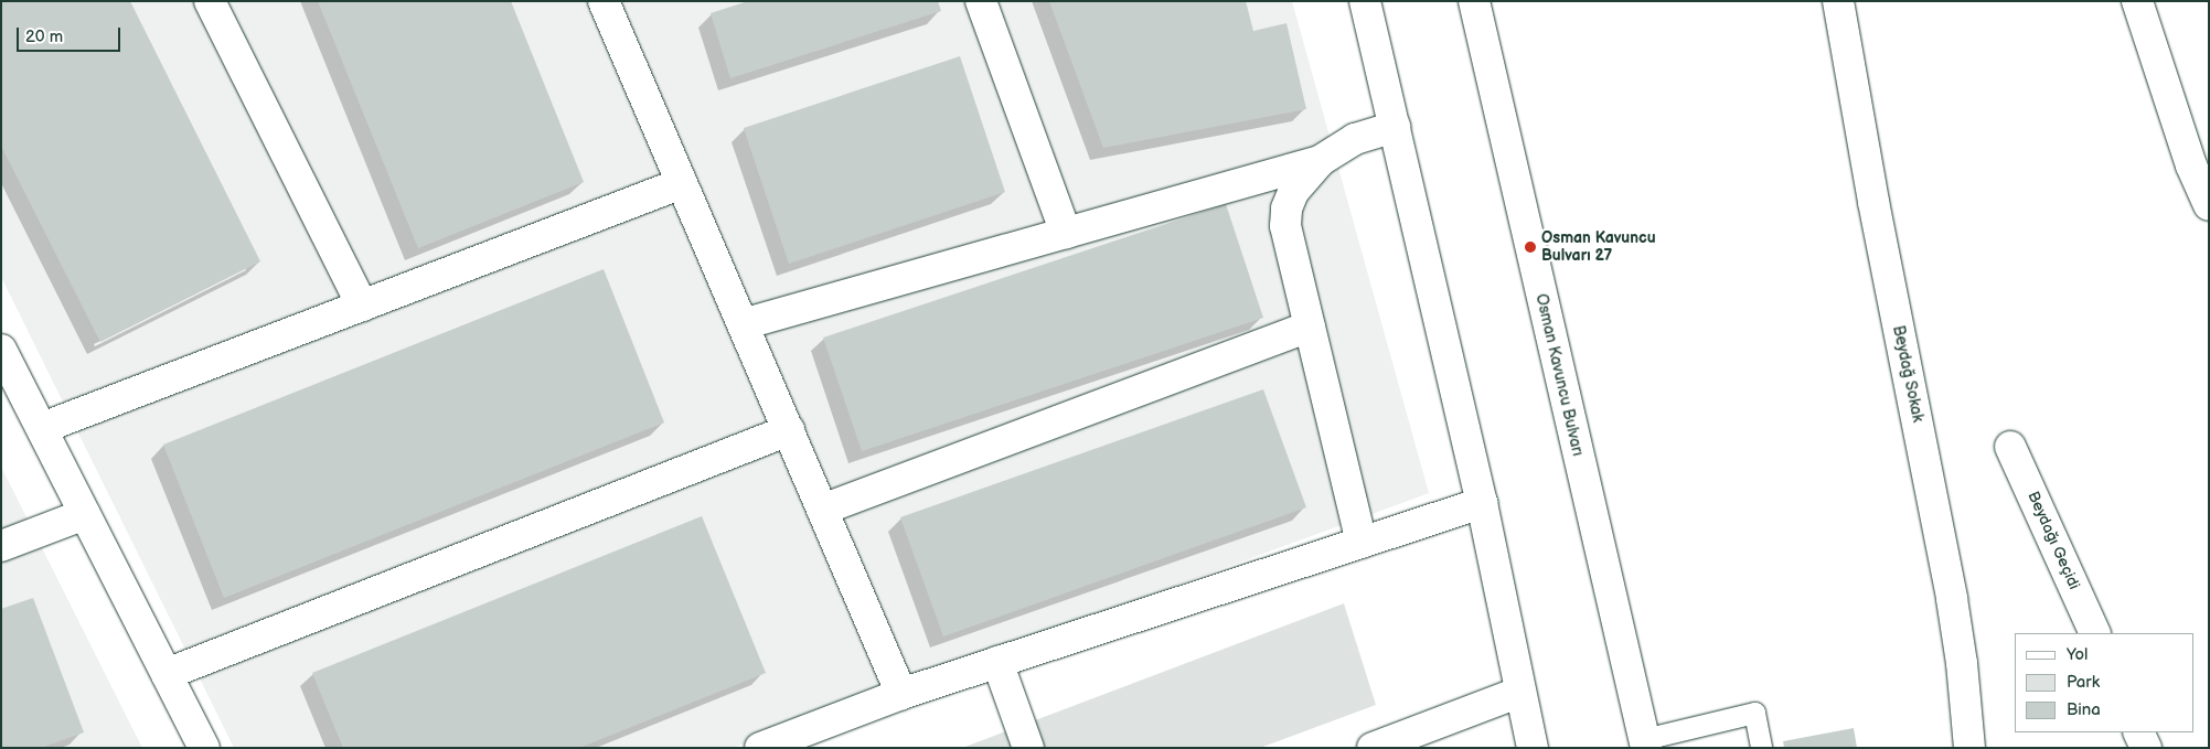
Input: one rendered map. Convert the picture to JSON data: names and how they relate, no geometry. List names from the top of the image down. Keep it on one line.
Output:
{"streets":{"main road":["Beydağ Sokak","Osman Kavuncu Bulvarı","Beydağı Geçidi"]},"places":["Osman Kavuncu Bulvarı 27"],"legend":["Yol","Park","Bina"],"scale_bar":"20 m"}
